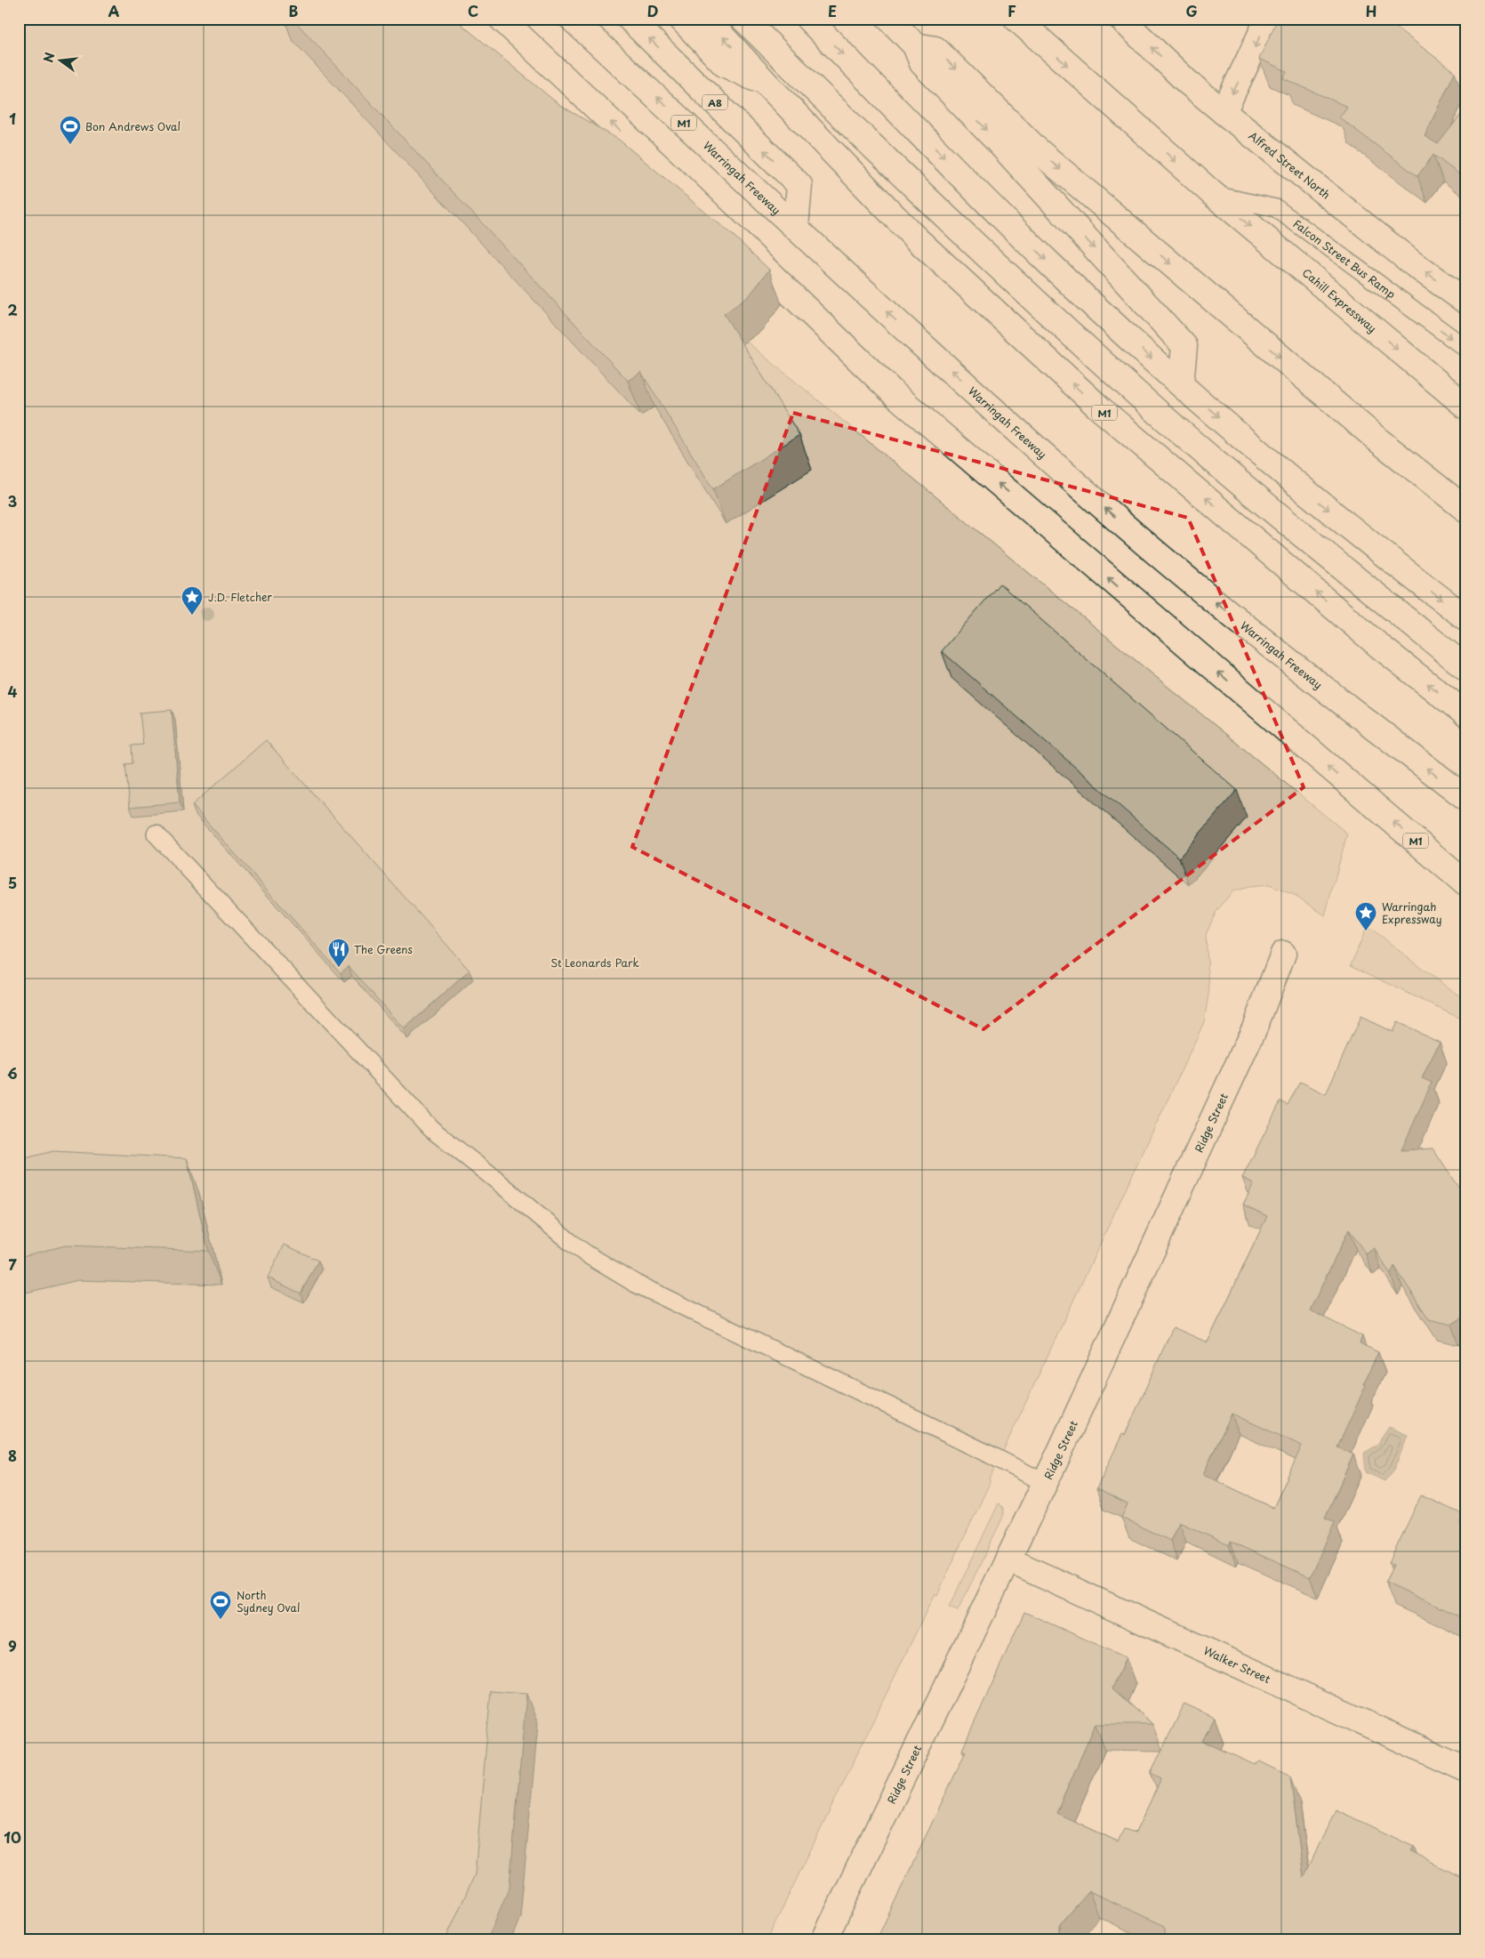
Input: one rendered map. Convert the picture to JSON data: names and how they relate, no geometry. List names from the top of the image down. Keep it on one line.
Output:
{"streets":{"main road":["A8","M1","Alfred Street North","Warringah Freeway","Cahill Expressway","Ridge Street","Walker Street"],"lane":["Falcon Street Bus Ramp"]},"crossings":[["A8","Warringah Freeway"],["Falcon Street Bus Ramp","Cahill Expressway"],["Ridge Street","Walker Street"]],"one_way":["Falcon Street Bus Ramp"],"parks":["St Leonards Park"],"places":{"sports":["Bon Andrews Oval","North Sydney Oval"],"place":["J.D. Fletcher","Warringah Expressway"],"restaurant":["The Greens"]},"north":"left","grid":{"columns":["A","B","C","D","E","F","G","H"],"rows":["1","2","3","4","5","6","7","8","9","10"]}}
